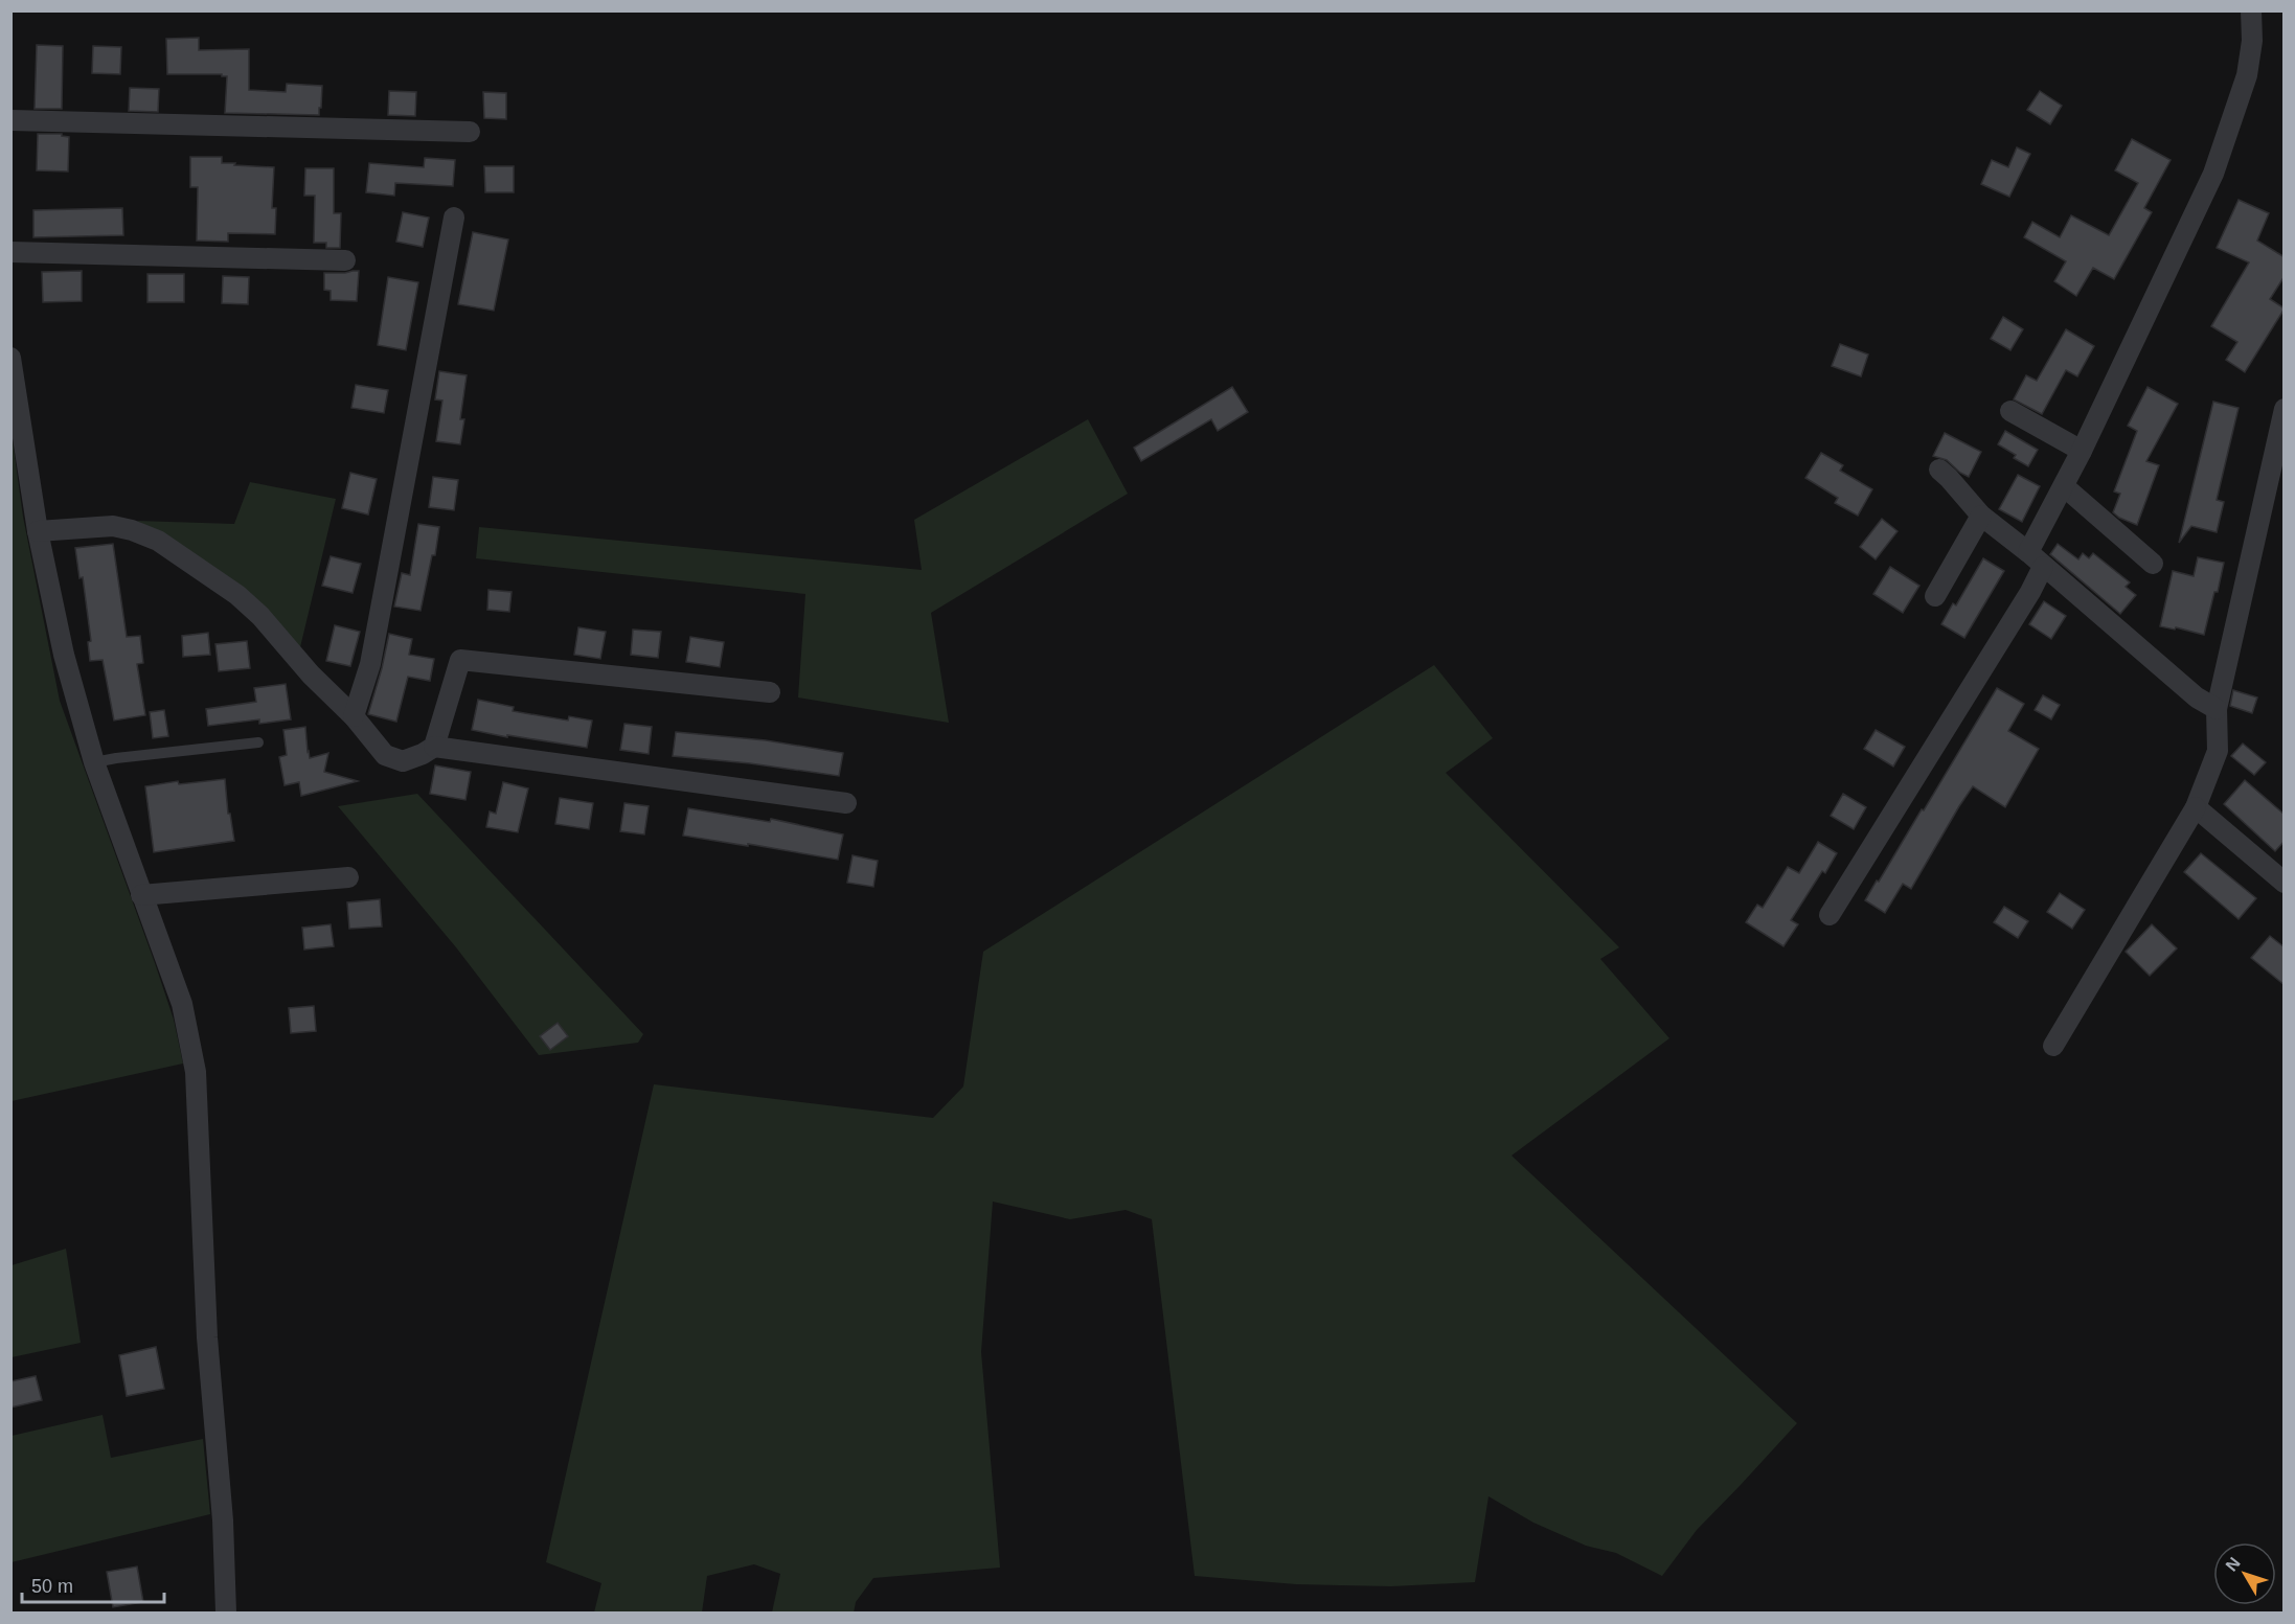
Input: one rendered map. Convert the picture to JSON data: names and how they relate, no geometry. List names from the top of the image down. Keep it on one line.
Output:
{"scale_bar":"50 m","north":"top left"}
